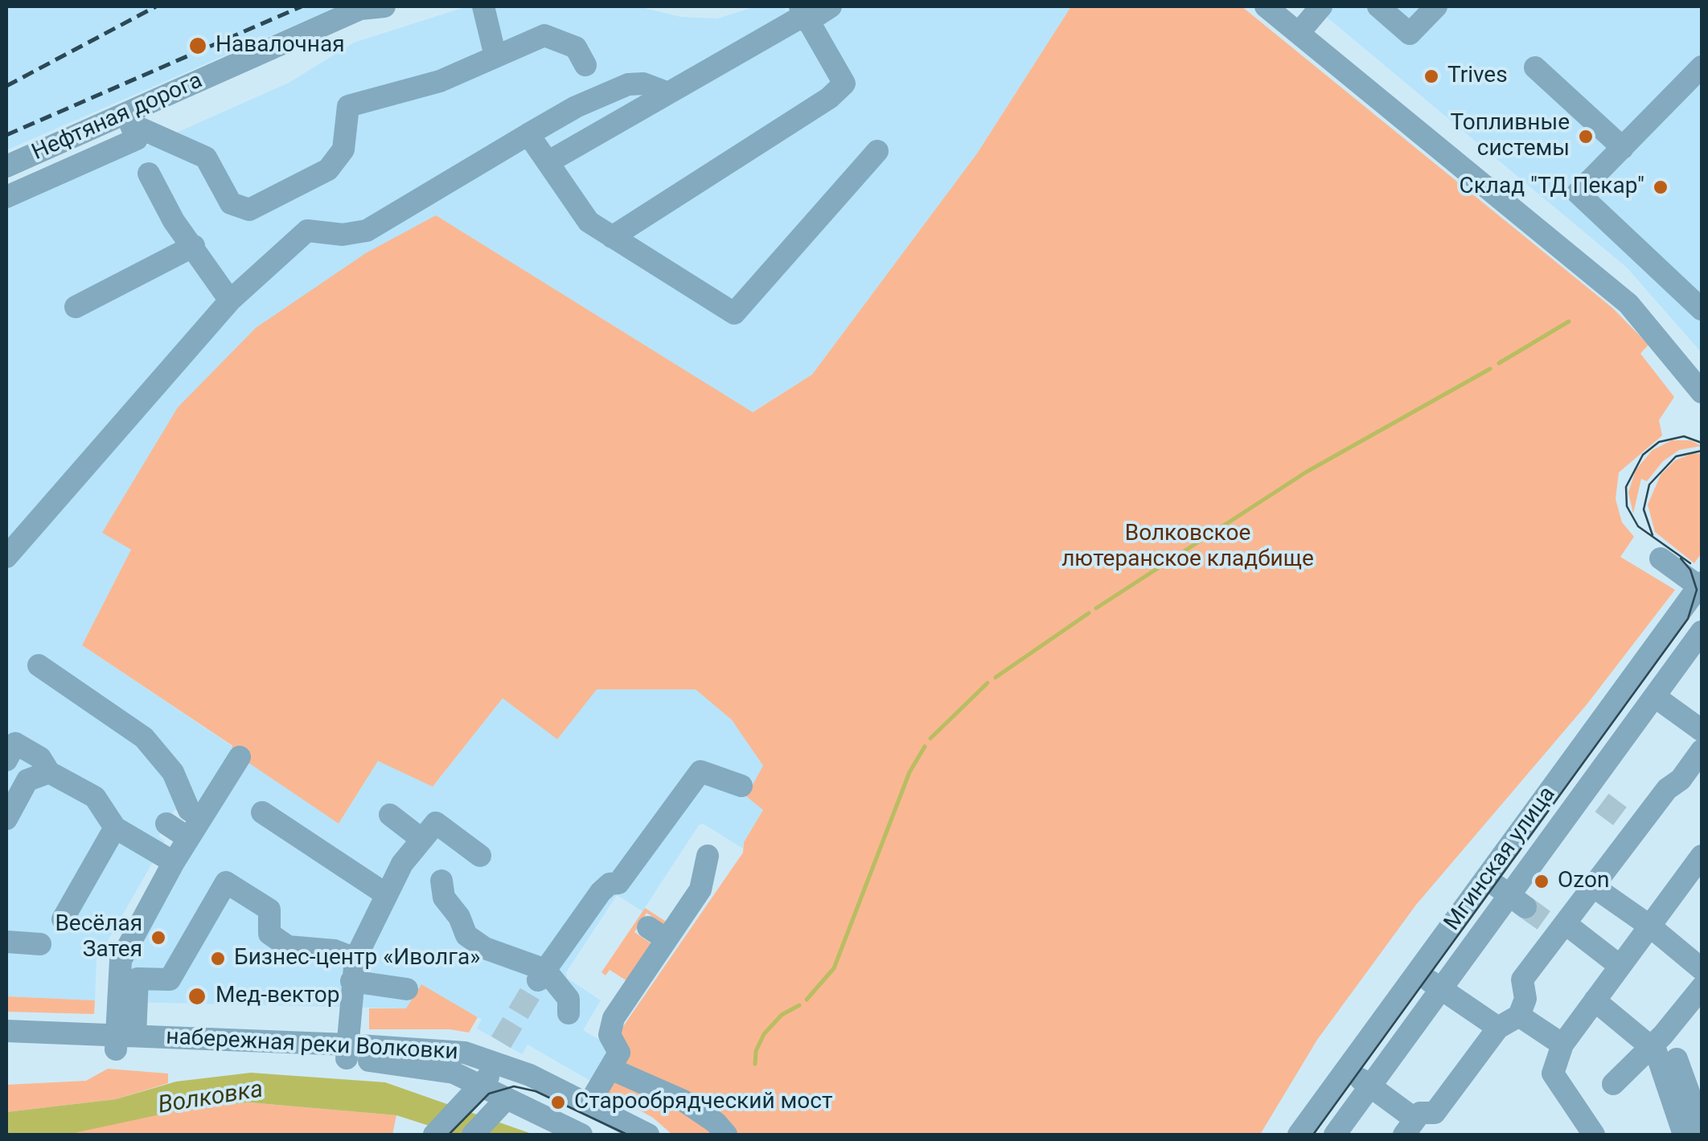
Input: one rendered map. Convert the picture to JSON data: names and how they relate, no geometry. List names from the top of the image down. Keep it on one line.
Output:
{"streets":{"street":["Нефтяная дорога","Мгинская улица","набережная реки Волковки"]},"water":["Волковка"],"parks":["Волковское лютеранское кладбище"],"places":["Навалочная","Trives","Топливные системы","Склад \"ТД Пекар\"","Ozon","Весёлая Затея","Бизнес-центр «Иволга»","Мед-вектор","Старообрядческий мост"]}
